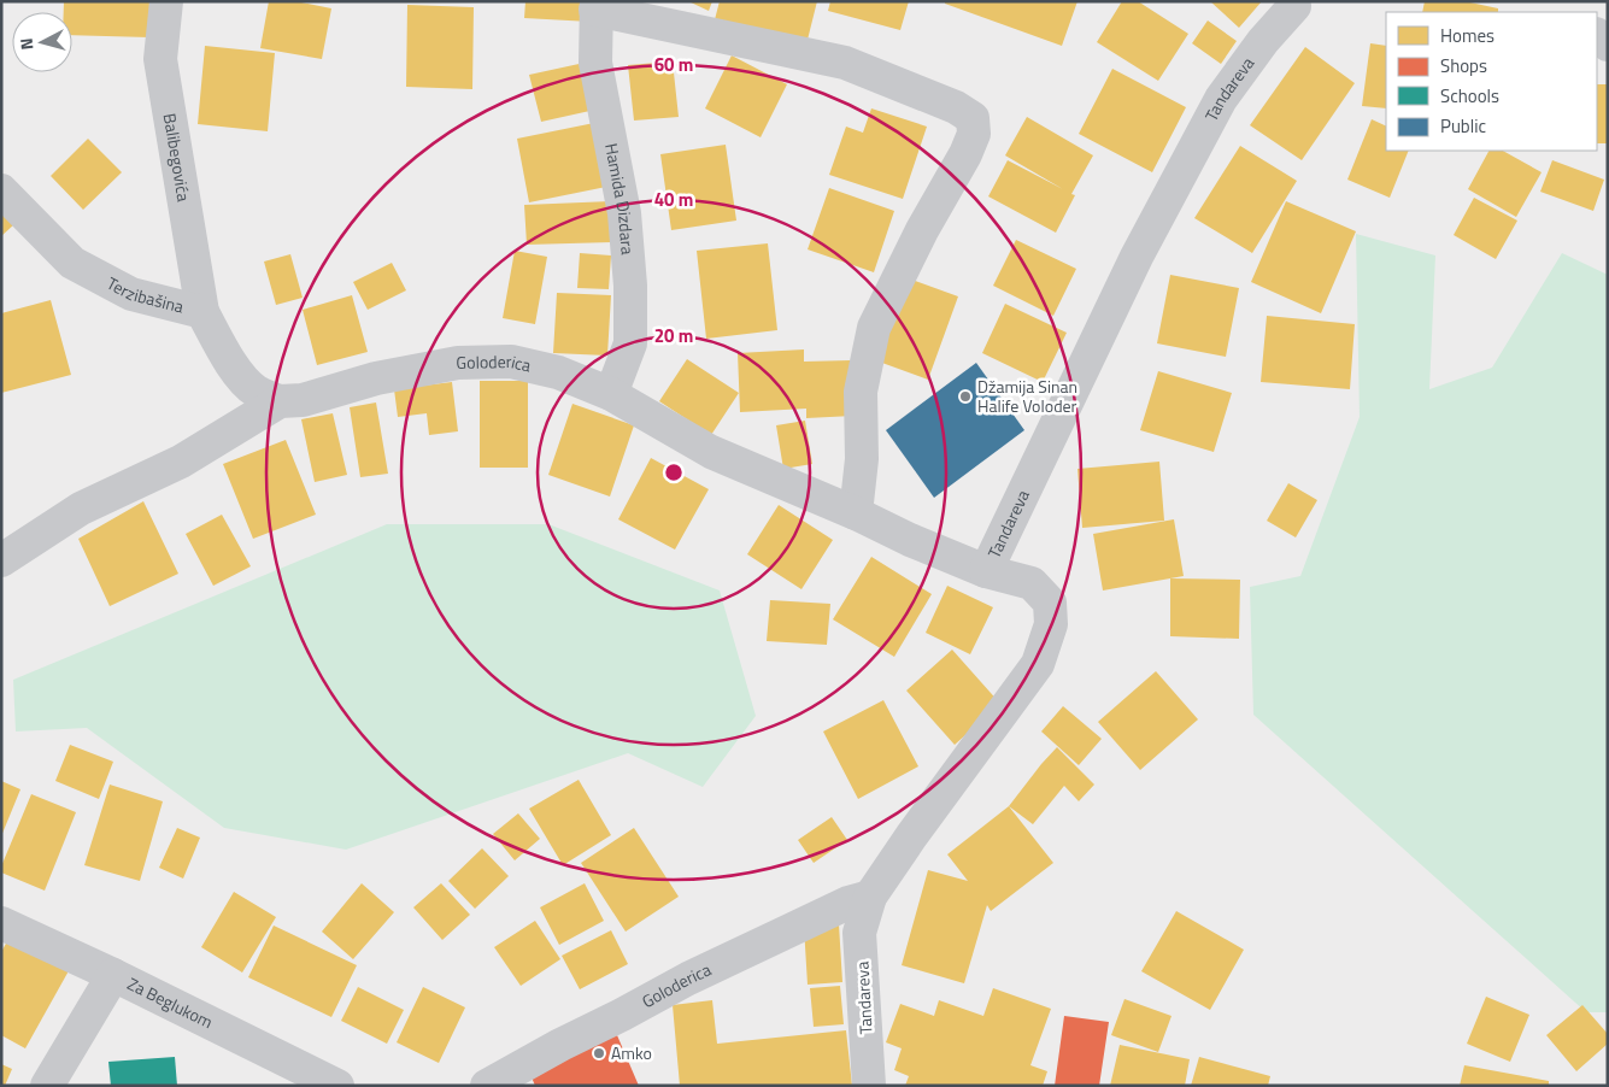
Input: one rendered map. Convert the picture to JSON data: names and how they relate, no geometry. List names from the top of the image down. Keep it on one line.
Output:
{"streets":{"street":["Tandareva","Balibegovića","Hamida Dizdara","Terzibašina","Goloderica","Za Beglukom"]},"crossings":[["Tandareva","Goloderica"],["Balibegovića","Terzibašina"],["Hamida Dizdara","Goloderica"],["Terzibašina","Goloderica"]],"places":["Džamija Sinan Halife Voloder","Amko"],"legend":["Homes","Shops","Schools","Public"],"north":"left","rings":["60 m","40 m","20 m"]}
